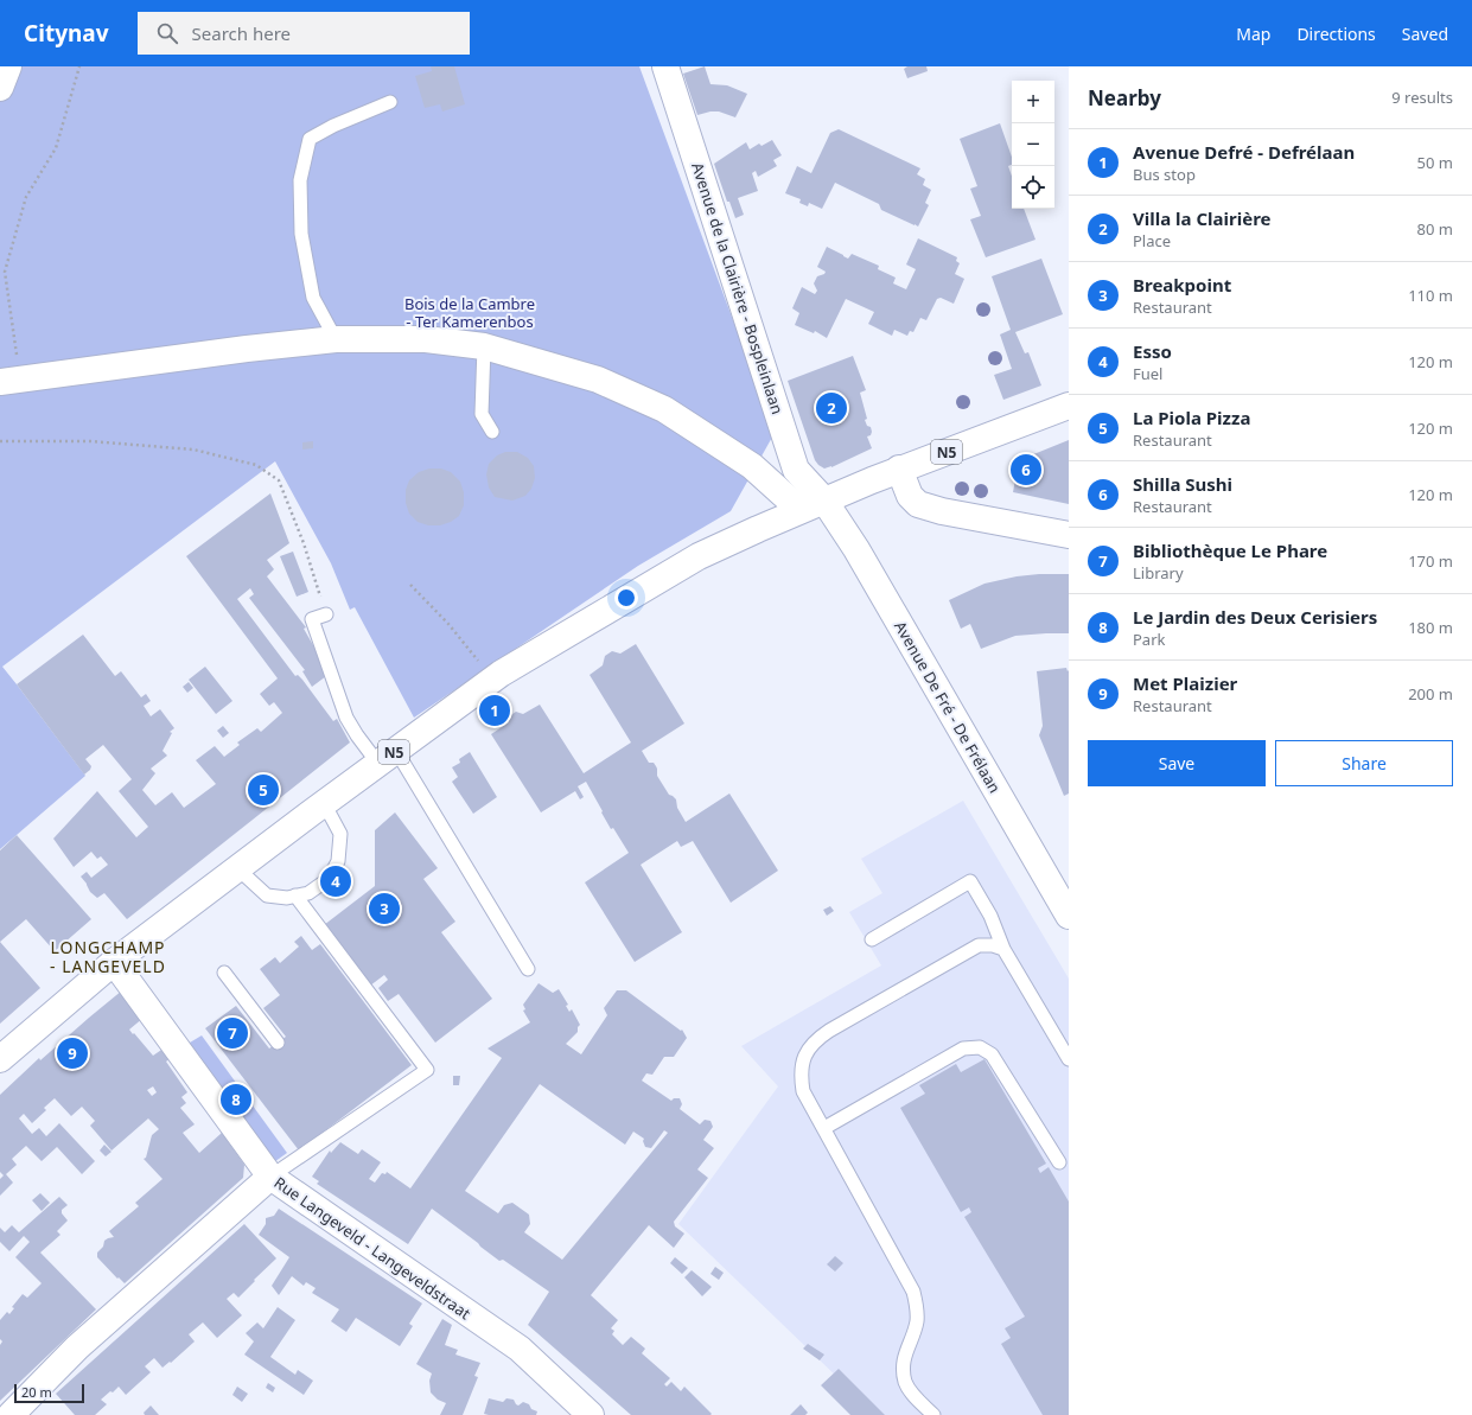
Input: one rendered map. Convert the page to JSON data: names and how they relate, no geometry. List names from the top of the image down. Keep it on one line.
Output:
{"streets":{"street":["Avenue de la Clairière - Bospleinlaan","N5","Avenue De Fré - De Frélaan","Rue Langeveld - Langeveldstraat"]},"crossings":[["Avenue de la Clairière - Bospleinlaan","N5"],["Avenue de la Clairière - Bospleinlaan","Avenue De Fré - De Frélaan"],["N5","Avenue De Fré - De Frélaan"],["N5","Rue Langeveld - Langeveldstraat"]],"districts":["LONGCHAMP - LANGEVELD"],"parks":["Bois de la Cambre - Ter Kamerenbos"],"scale_bar":"20 m","page":{"header":"Citynav","search":"Search here","nav":["Map","Directions","Saved"],"heading":["Nearby","9 results"],"map_buttons":["+","−"],"list":[{"mark":"1","name":"Avenue Defré - Defrélaan","note":"Bus stop","value":"50 m"},{"mark":"2","name":"Villa la Clairière","note":"Place","value":"80 m"},{"mark":"3","name":"Breakpoint","note":"Restaurant","value":"110 m"},{"mark":"4","name":"Esso","note":"Fuel","value":"120 m"},{"mark":"5","name":"La Piola Pizza","note":"Restaurant","value":"120 m"},{"mark":"6","name":"Shilla Sushi","note":"Restaurant","value":"120 m"},{"mark":"7","name":"Bibliothèque Le Phare","note":"Library","value":"170 m"},{"mark":"8","name":"Le Jardin des Deux Cerisiers","note":"Park","value":"180 m"},{"mark":"9","name":"Met Plaizier","note":"Restaurant","value":"200 m"}],"pins":["2","6","1","5","4","3","7","9","8"],"buttons":["Save","Share"],"scale":"20 m"}}
